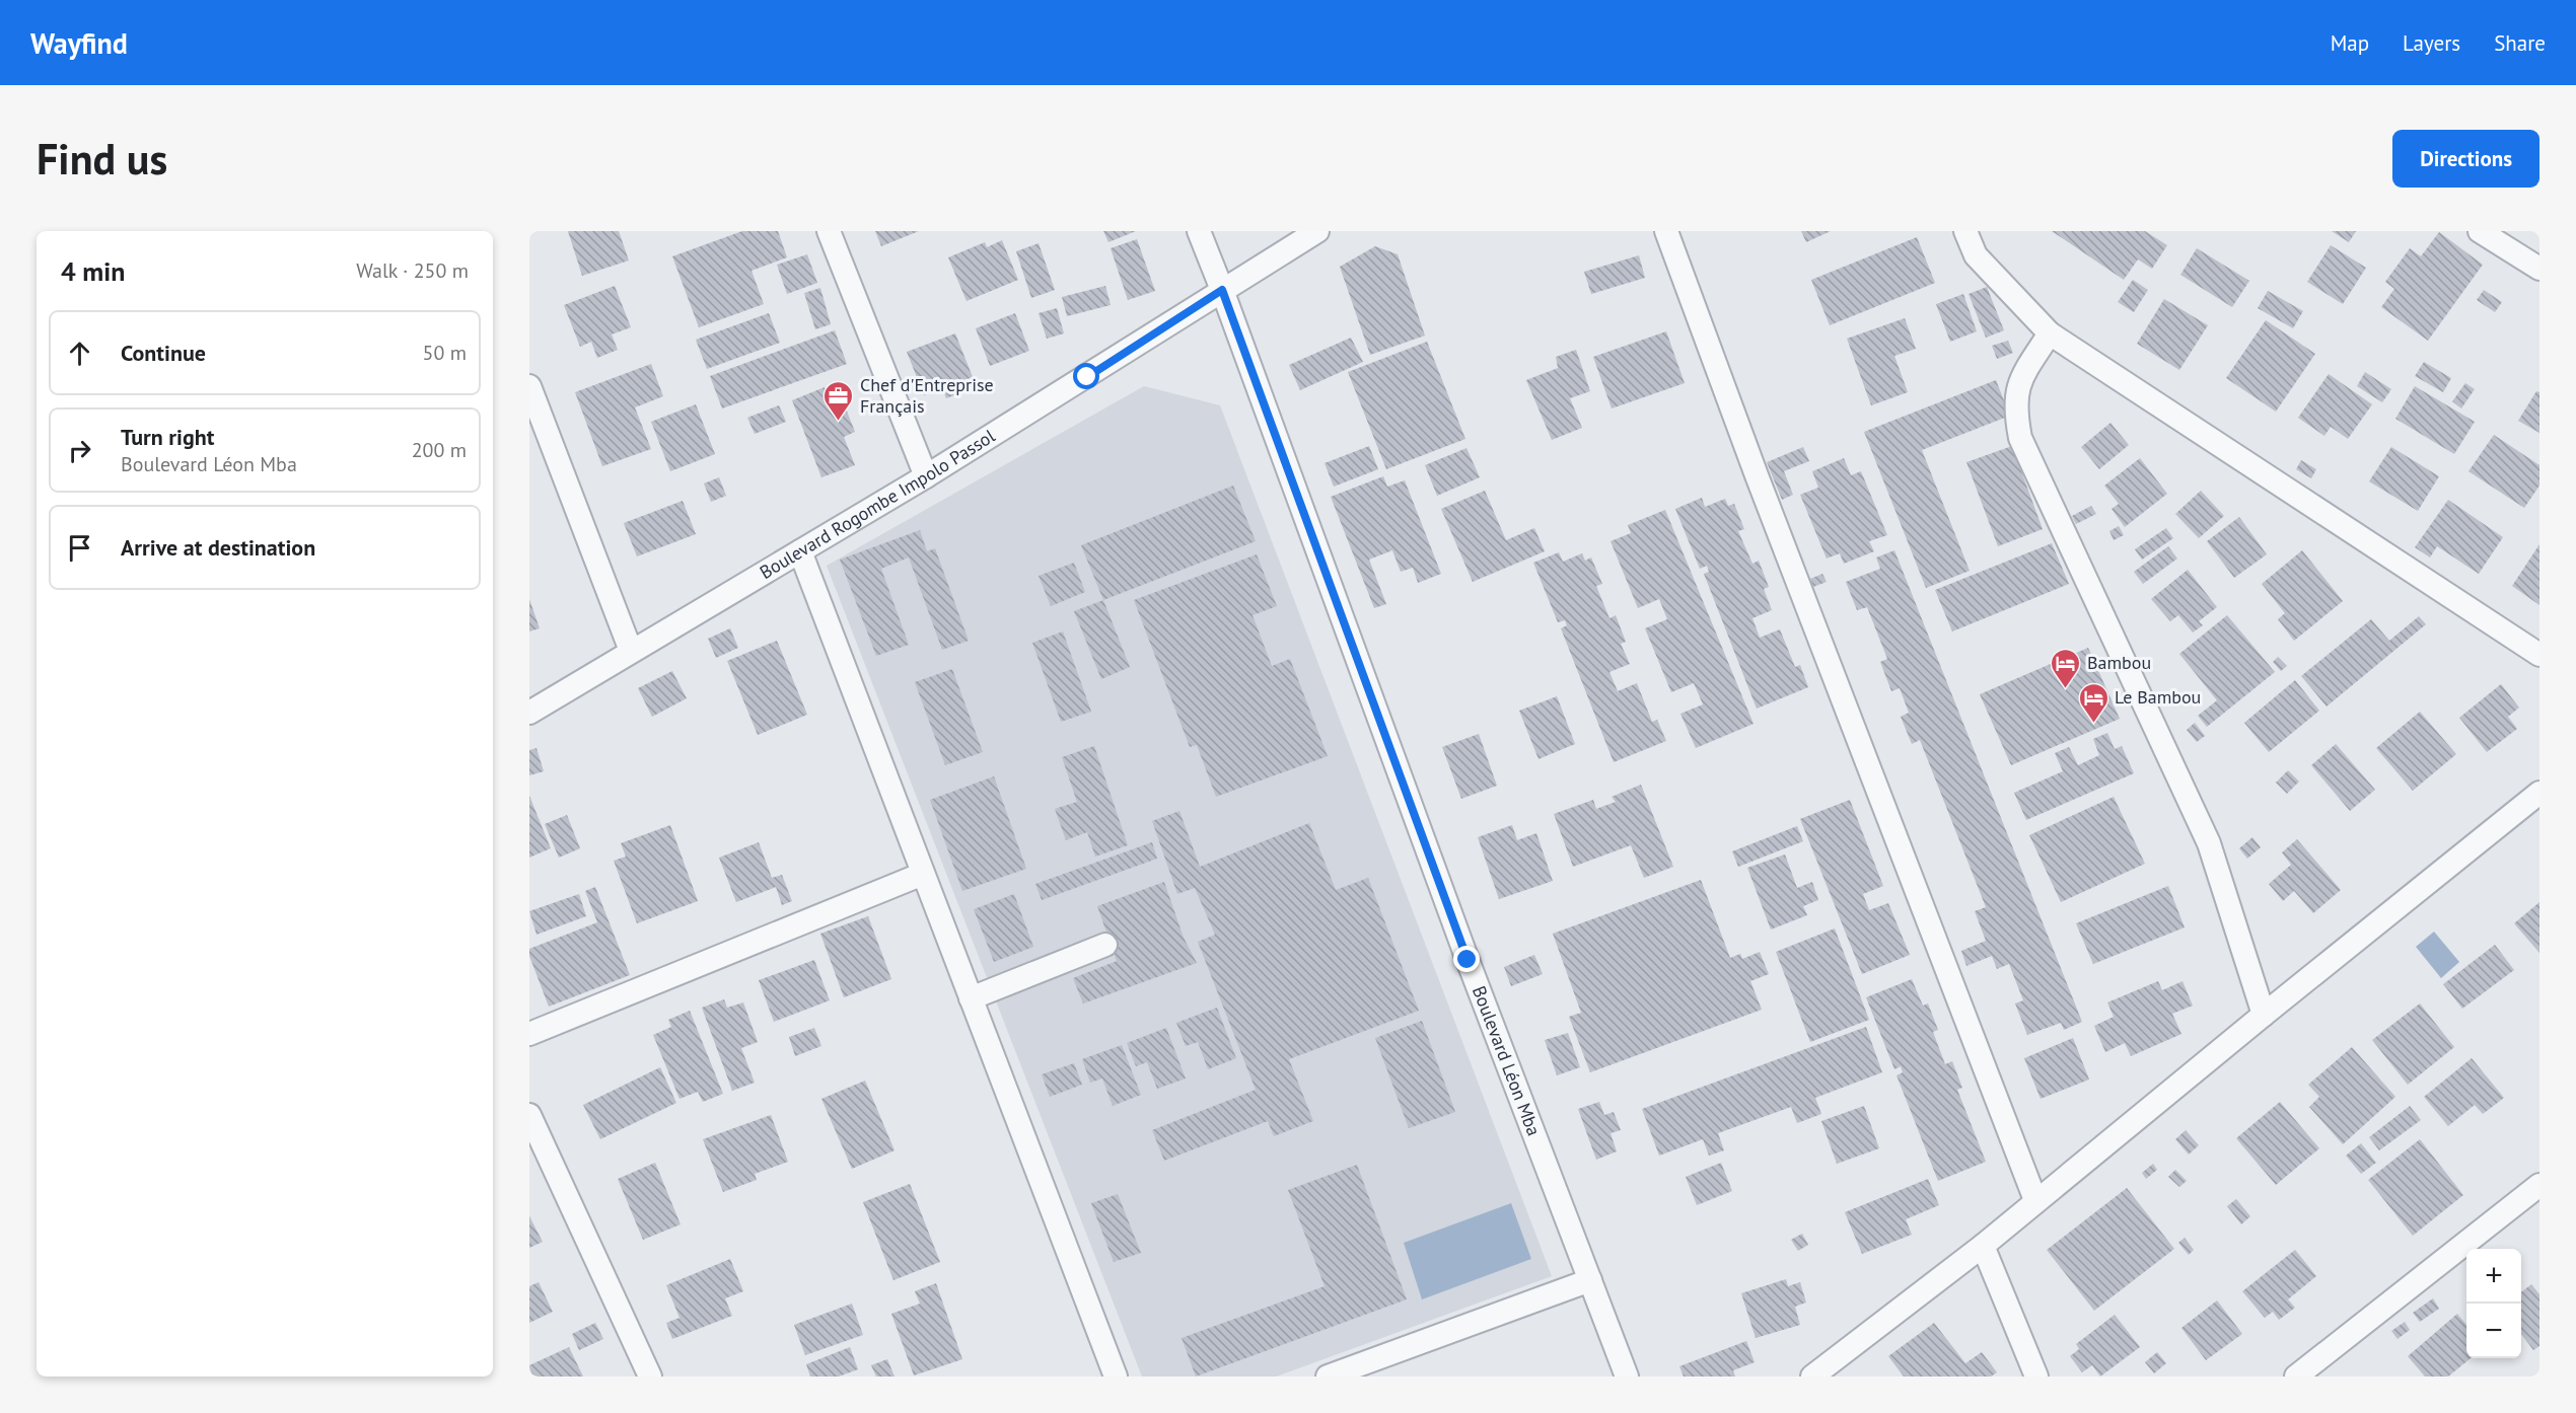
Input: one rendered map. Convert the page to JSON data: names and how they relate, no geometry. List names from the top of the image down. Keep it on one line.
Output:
{"streets":{"street":["Boulevard Rogombe Impolo Passol","Boulevard Léon Mba"]},"crossings":[["Boulevard Rogombe Impolo Passol","Boulevard Léon Mba"]],"places":{"office":["Chef d'Entreprise Français"],"hotel":["Bambou","Le Bambou"]},"page":{"header":"Wayfind","nav":["Map","Layers","Share"],"buttons":"Directions","title":"Find us","heading":["4 min","Walk · 250 m"],"list":[["Continue","50 m"],["Turn right","Boulevard Léon Mba","200 m"],"Arrive at destination"],"map_buttons":["+","−"]}}
